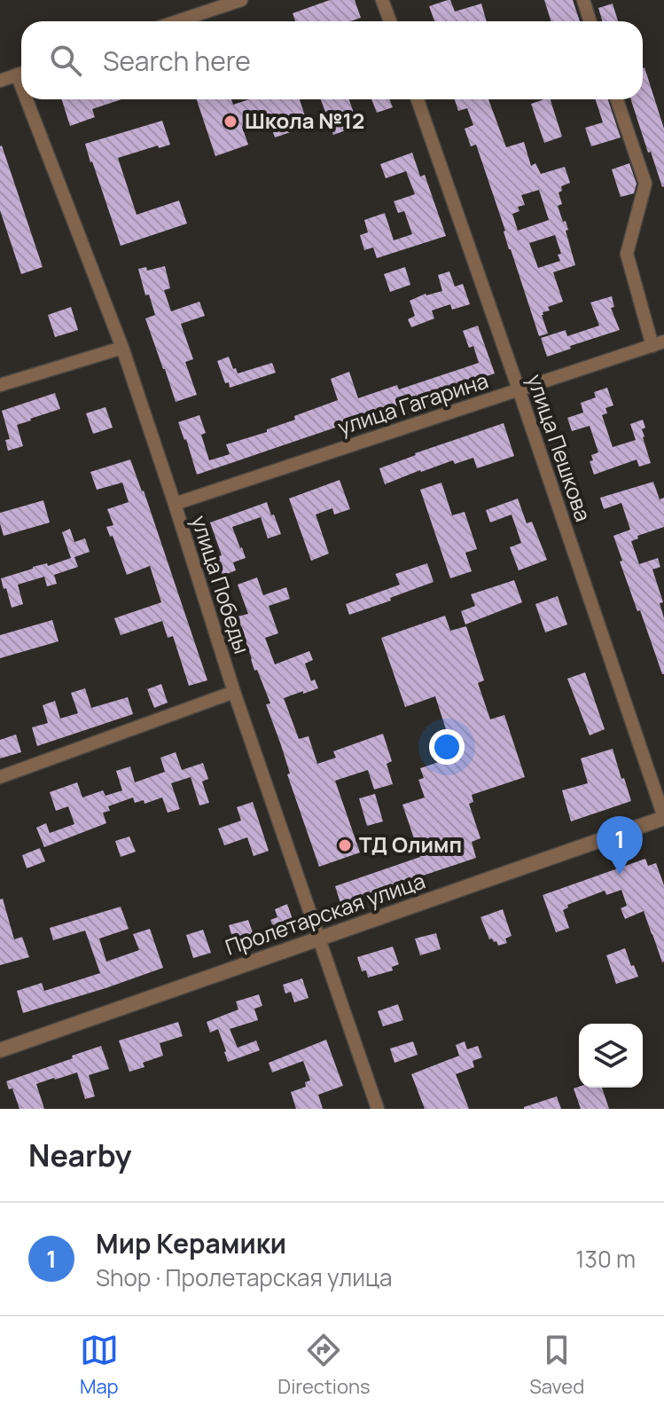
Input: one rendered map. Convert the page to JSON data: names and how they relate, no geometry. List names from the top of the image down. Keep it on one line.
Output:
{"streets":{"street":["улица Гагарина","улица Пешкова","улица Победы","Пролетарская улица"]},"crossings":[["улица Гагарина","улица Пешкова"],["улица Гагарина","улица Победы"],["улица Пешкова","Пролетарская улица"],["улица Победы","Пролетарская улица"]],"places":["Школа №12","ТД Олимп"],"page":{"search":"Search here","pins":"1","heading":"Nearby","list":[{"mark":"1","name":"Мир Керамики","note":"Shop · Пролетарская улица","value":"130 m"}],"nav":["Map","Directions","Saved"]}}
